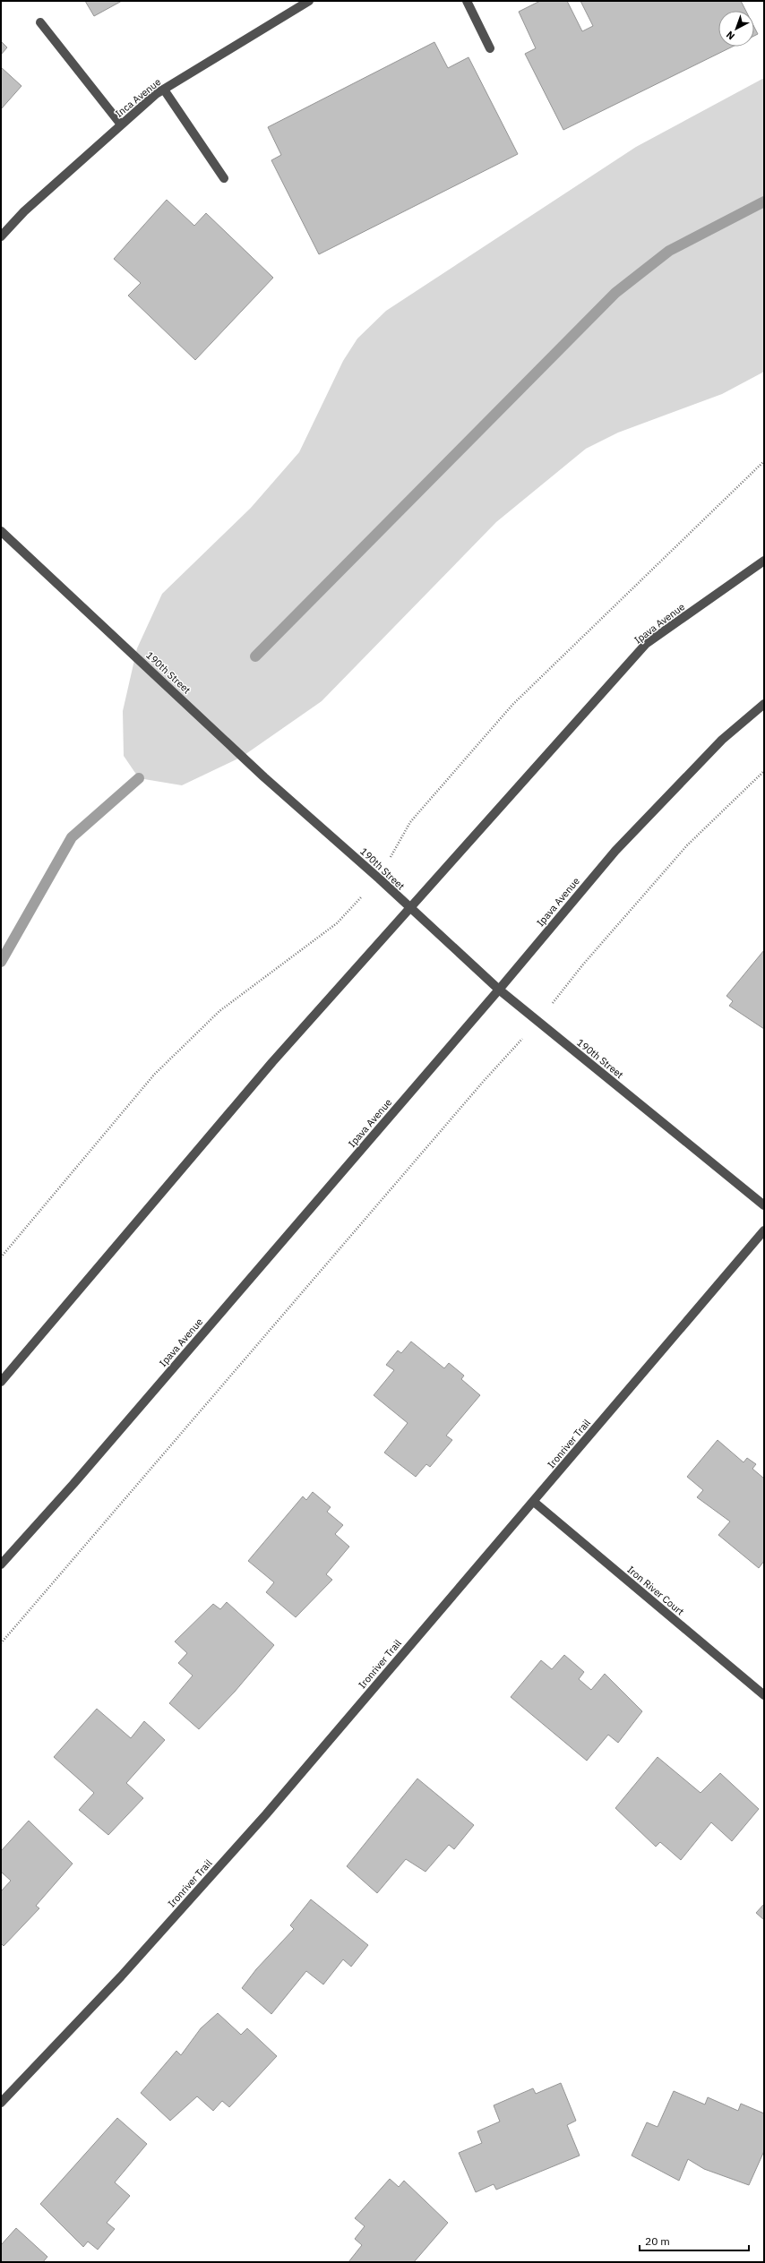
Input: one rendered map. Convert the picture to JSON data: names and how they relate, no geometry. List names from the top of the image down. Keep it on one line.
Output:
{"streets":{"street":["Inca Avenue","Ipava Avenue","190th Street","Ironriver Trail","Iron River Court"]},"crossings":[["Ipava Avenue","190th Street"],["Ironriver Trail","Iron River Court"]],"scale_bar":"20 m","north":"bottom left"}
